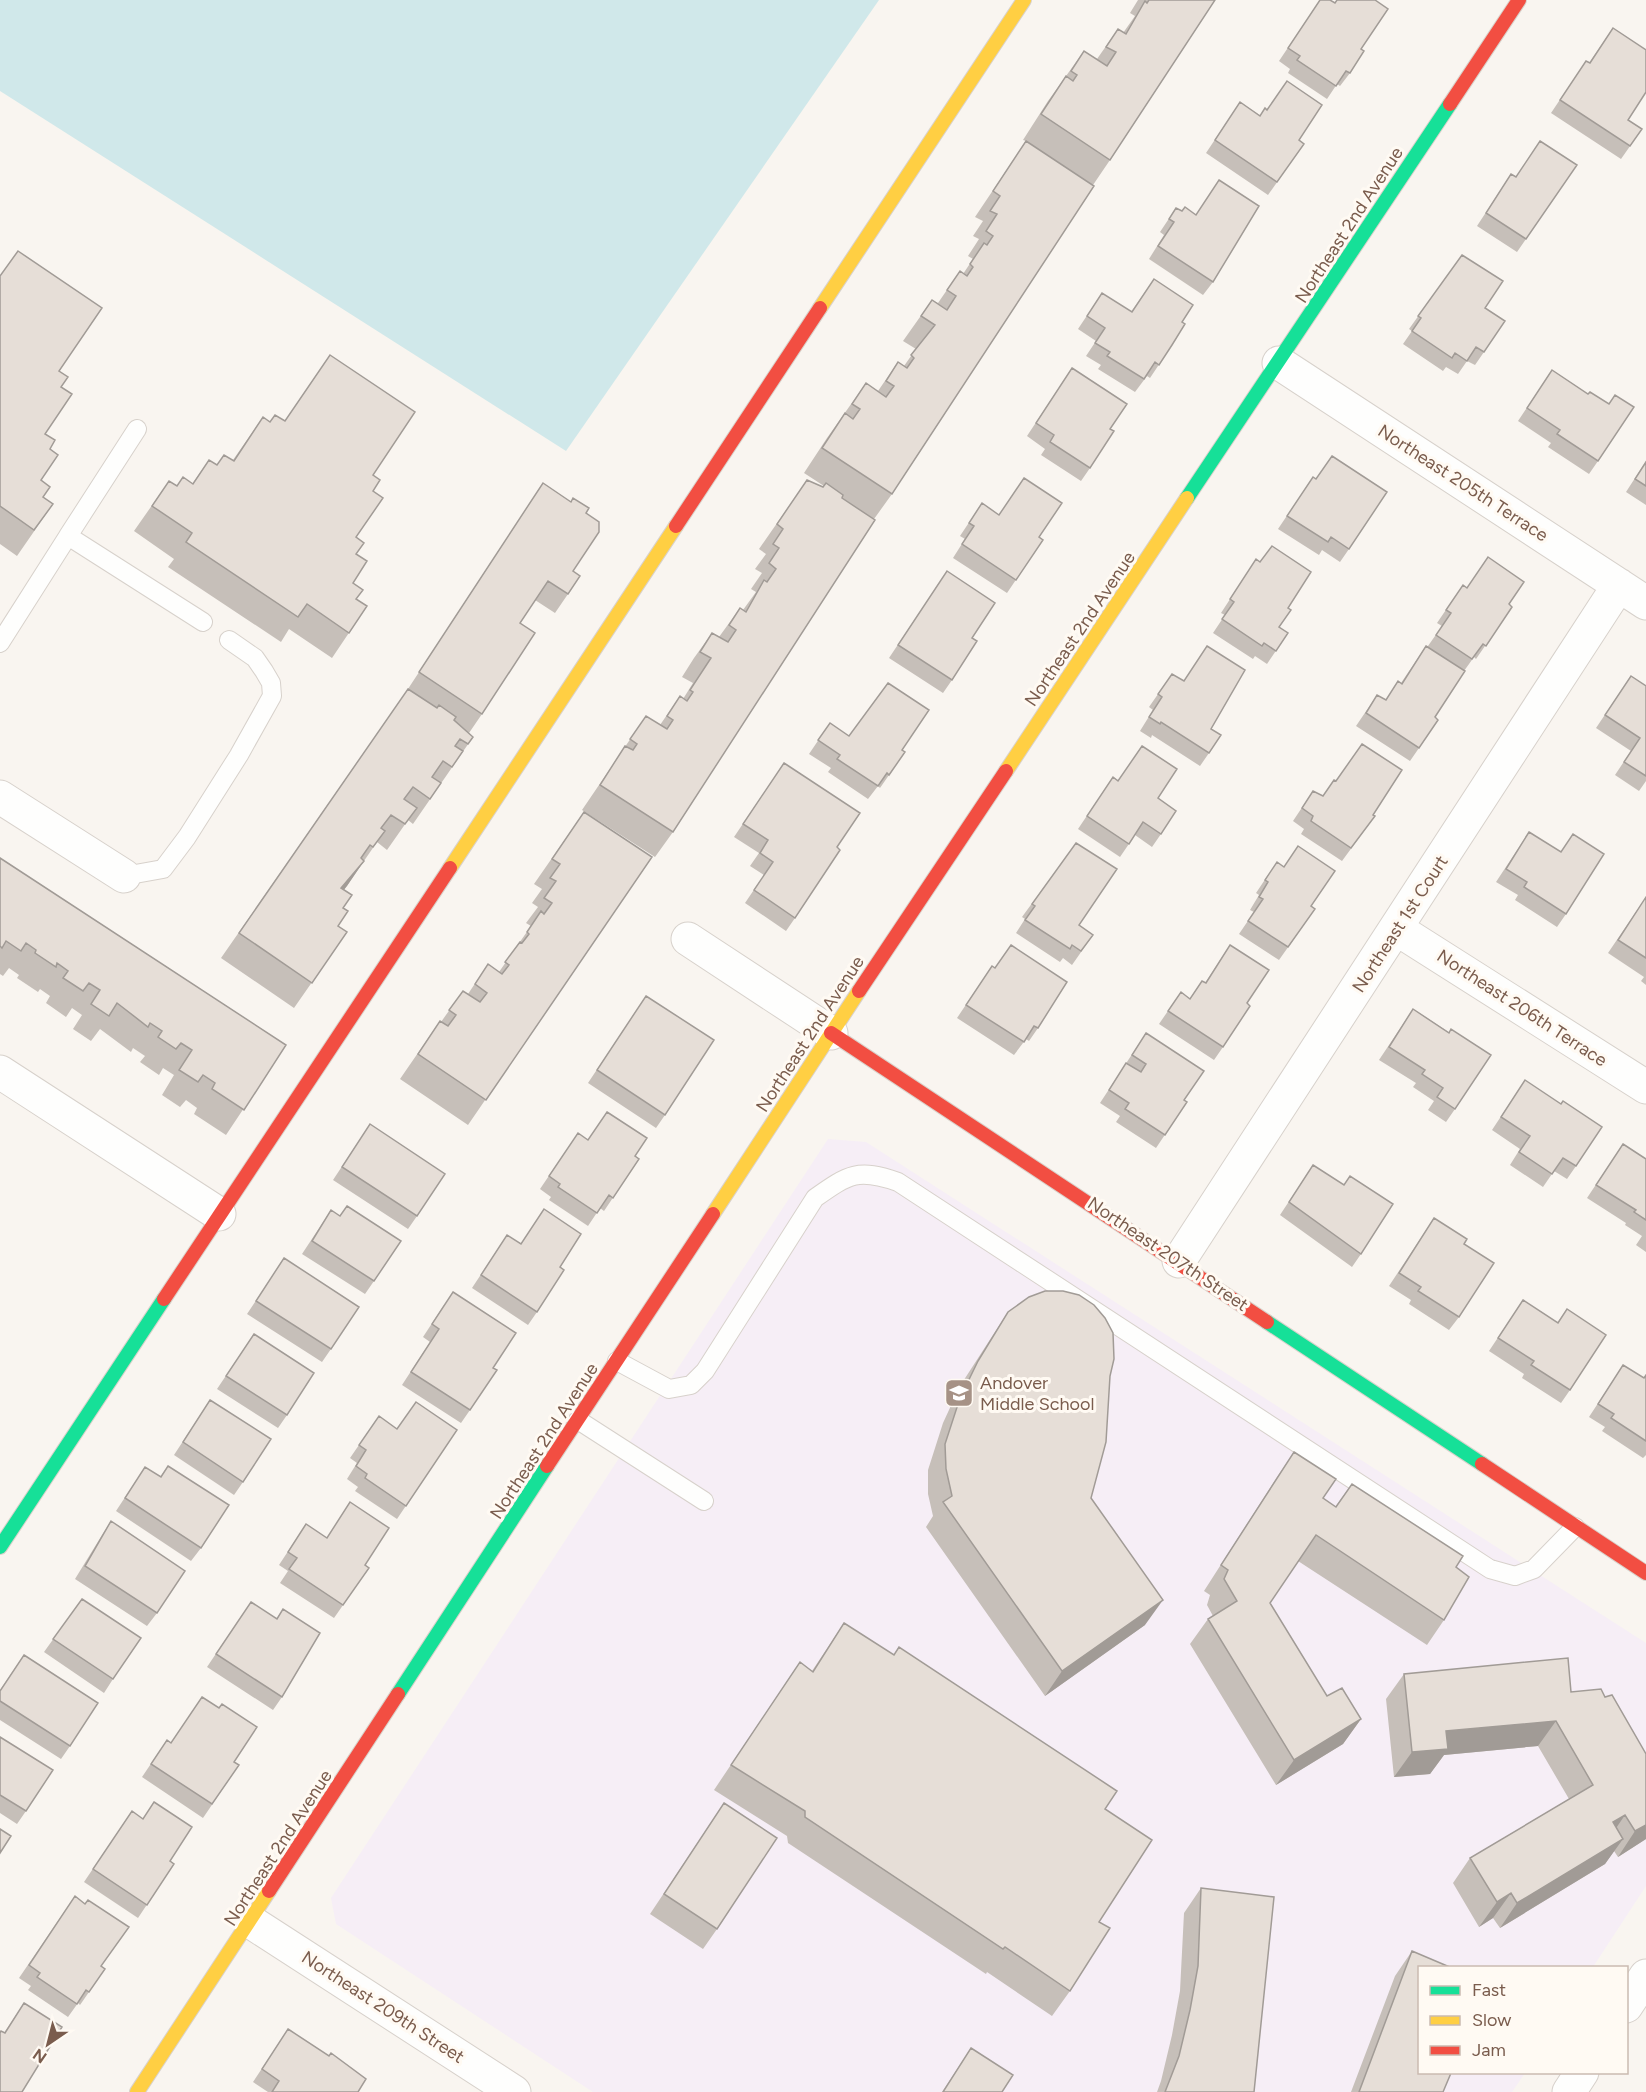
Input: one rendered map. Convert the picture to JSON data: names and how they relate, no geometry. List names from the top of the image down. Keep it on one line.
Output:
{"streets":{"street":["Northeast 2nd Avenue","Northeast 205th Terrace","Northeast 1st Court","Northeast 206th Terrace","Northeast 207th Street","Northeast 209th Street"]},"crossings":[["Northeast 2nd Avenue","Northeast 205th Terrace"],["Northeast 2nd Avenue","Northeast 207th Street"],["Northeast 2nd Avenue","Northeast 209th Street"],["Northeast 205th Terrace","Northeast 1st Court"],["Northeast 1st Court","Northeast 206th Terrace"],["Northeast 1st Court","Northeast 207th Street"]],"places":{"school or university":["Andover Middle School"]},"legend":["Fast","Slow","Jam"],"north":"bottom left"}
